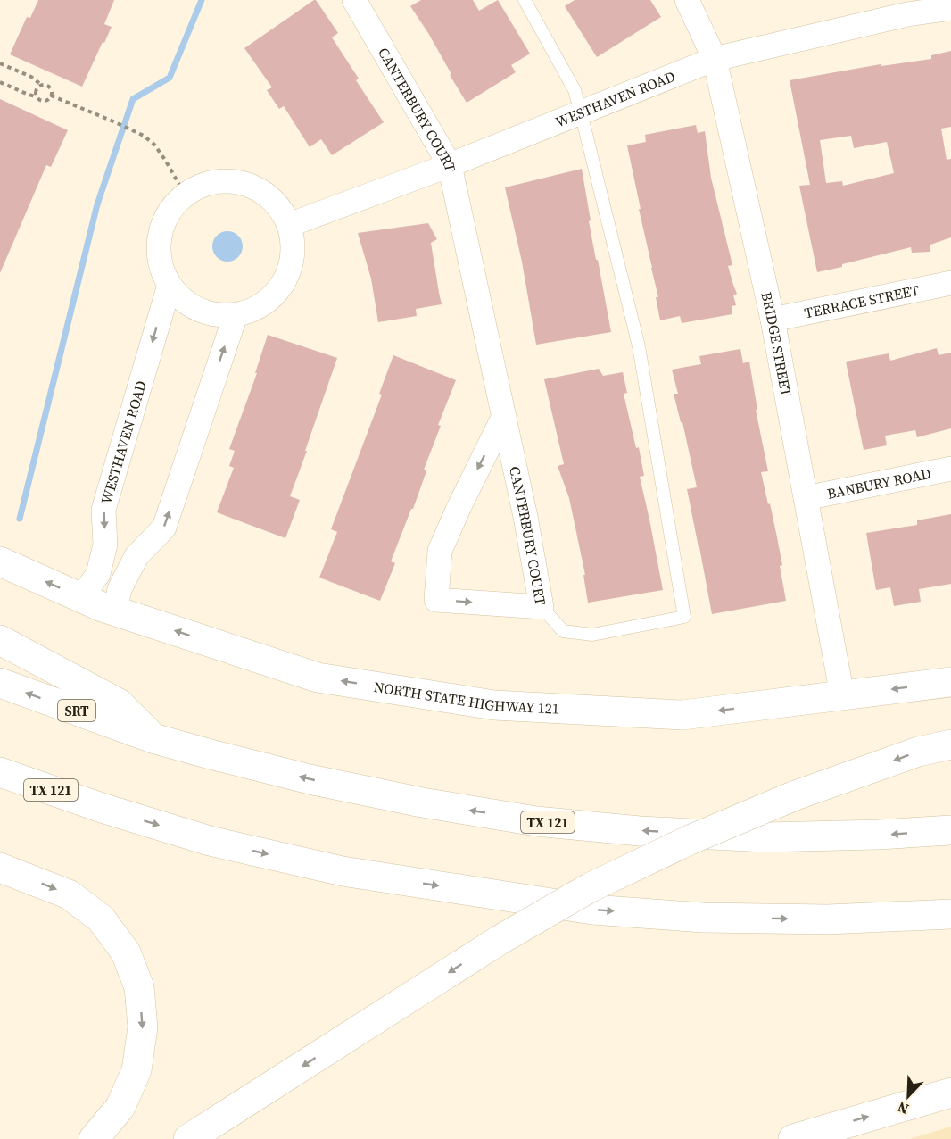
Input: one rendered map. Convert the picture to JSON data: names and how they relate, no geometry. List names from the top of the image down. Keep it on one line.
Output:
{"streets":{"main road":["NORTH STATE HIGHWAY 121","SRT","TX 121"],"street":["WESTHAVEN ROAD","CANTERBURY COURT","TERRACE STREET","BRIDGE STREET","BANBURY ROAD"]},"crossings":[["WESTHAVEN ROAD","CANTERBURY COURT"],["WESTHAVEN ROAD","BRIDGE STREET"],["WESTHAVEN ROAD","NORTH STATE HIGHWAY 121"],["TERRACE STREET","BRIDGE STREET"],["BRIDGE STREET","BANBURY ROAD"],["BRIDGE STREET","NORTH STATE HIGHWAY 121"],["SRT","TX 121"]],"north":"bottom left"}
